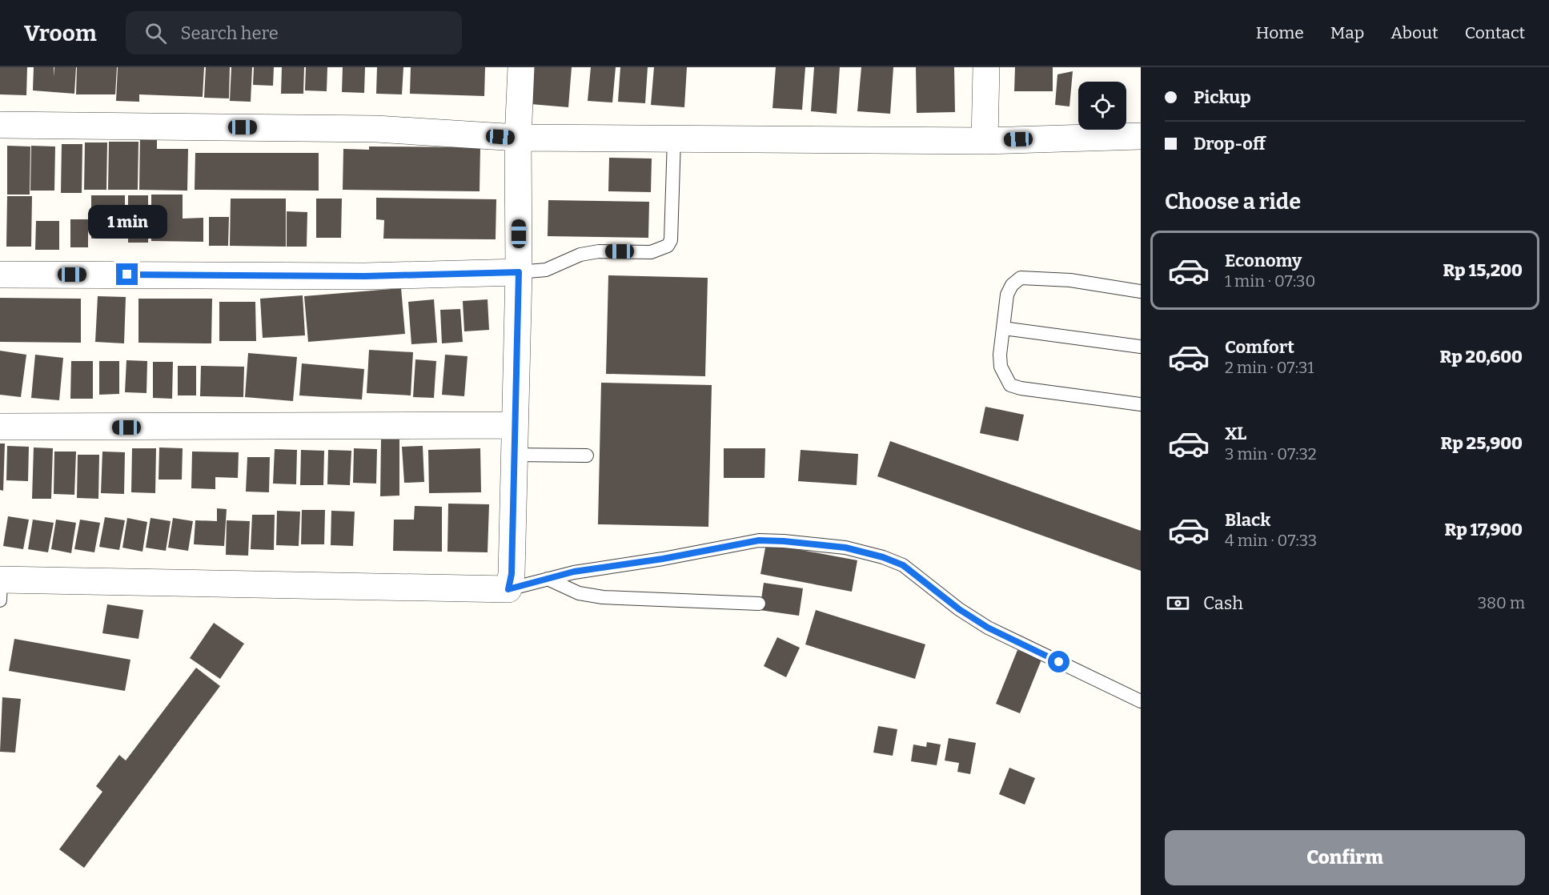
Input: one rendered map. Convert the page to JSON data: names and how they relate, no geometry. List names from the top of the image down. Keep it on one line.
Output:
{"page":{"header":"Vroom","search":"Search here","nav":["Home","Map","About","Contact"],"banner":["Pickup","Drop-off"],"heading":"Choose a ride","bubble":"1 min","list":[{"name":"Economy","note":"1 min · 07:30","value":"Rp 15,200"},{"name":"Comfort","note":"2 min · 07:31","value":"Rp 20,600"},{"name":"XL","note":"3 min · 07:32","value":"Rp 25,900"},{"name":"Black","note":"4 min · 07:33","value":"Rp 17,900"}],"pay":["Cash","380 m"],"buttons":"Confirm"}}
